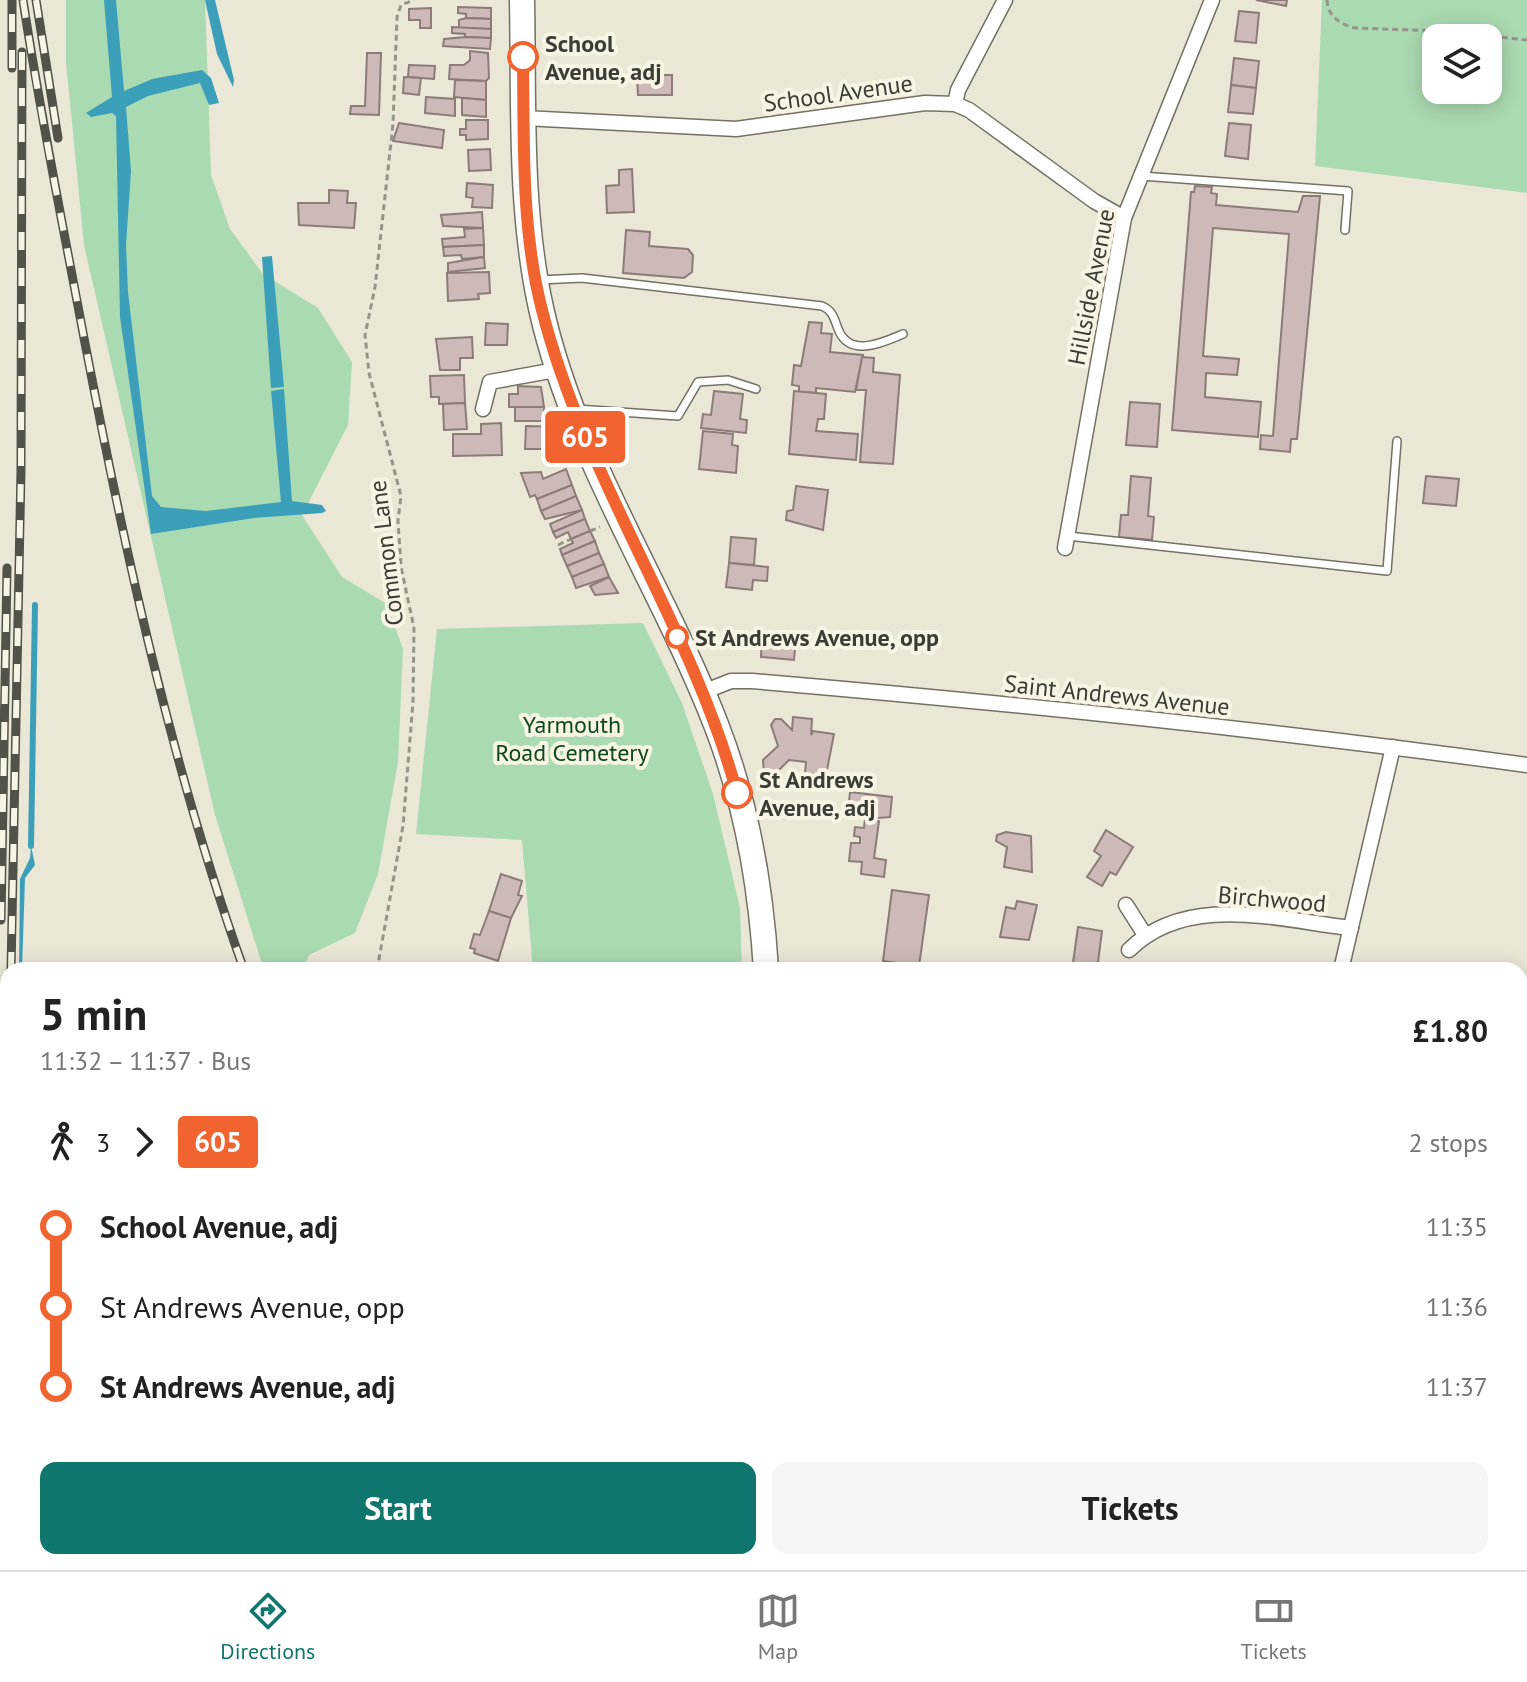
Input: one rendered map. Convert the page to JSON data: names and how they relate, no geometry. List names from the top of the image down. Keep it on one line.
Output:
{"streets":{"street":["School Avenue","Hillside Avenue","Saint Andrews Avenue","Birchwood"],"path":["Common Lane"]},"parks":["Yarmouth Road Cemetery"],"places":["School Avenue, adj","St Andrews Avenue, opp","St Andrews Avenue, adj"],"lines":["bus line 605"],"page":{"on_map":"605","heading":["5 min","11:32 – 11:37 · Bus","£1.80"],"legs":["3","605","2 stops"],"list":[{"name":"School Avenue, adj","value":"11:35"},{"name":"St Andrews Avenue, opp","value":"11:36"},{"name":"St Andrews Avenue, adj","value":"11:37"}],"buttons":["Start","Tickets"],"tabs":["Directions","Map","Tickets"]}}
